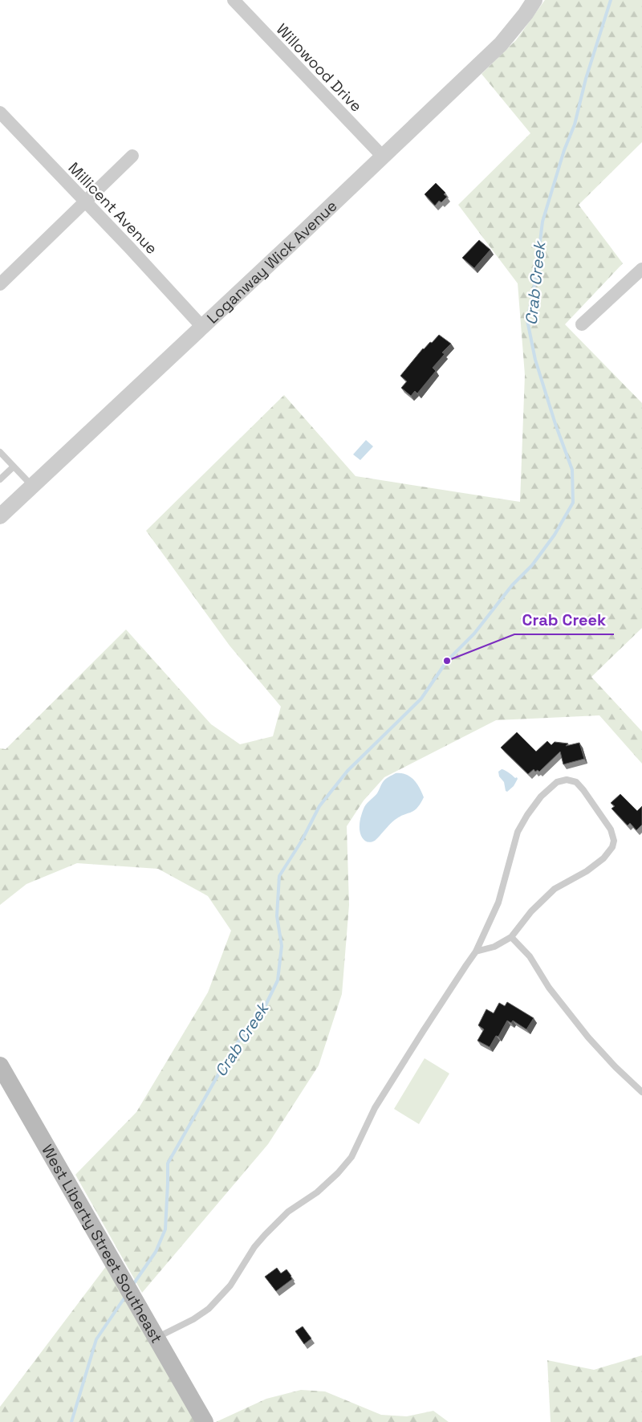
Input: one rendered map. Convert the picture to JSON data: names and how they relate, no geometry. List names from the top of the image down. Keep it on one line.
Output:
{"streets":{"main road":["West Liberty Street Southeast"],"street":["Willowood Drive","Millicent Avenue","Loganway Wick Avenue"]},"crossings":[["Willowood Drive","Loganway Wick Avenue"],["Millicent Avenue","Loganway Wick Avenue"]],"water":["Crab Creek"],"places":["Crab Creek"]}
